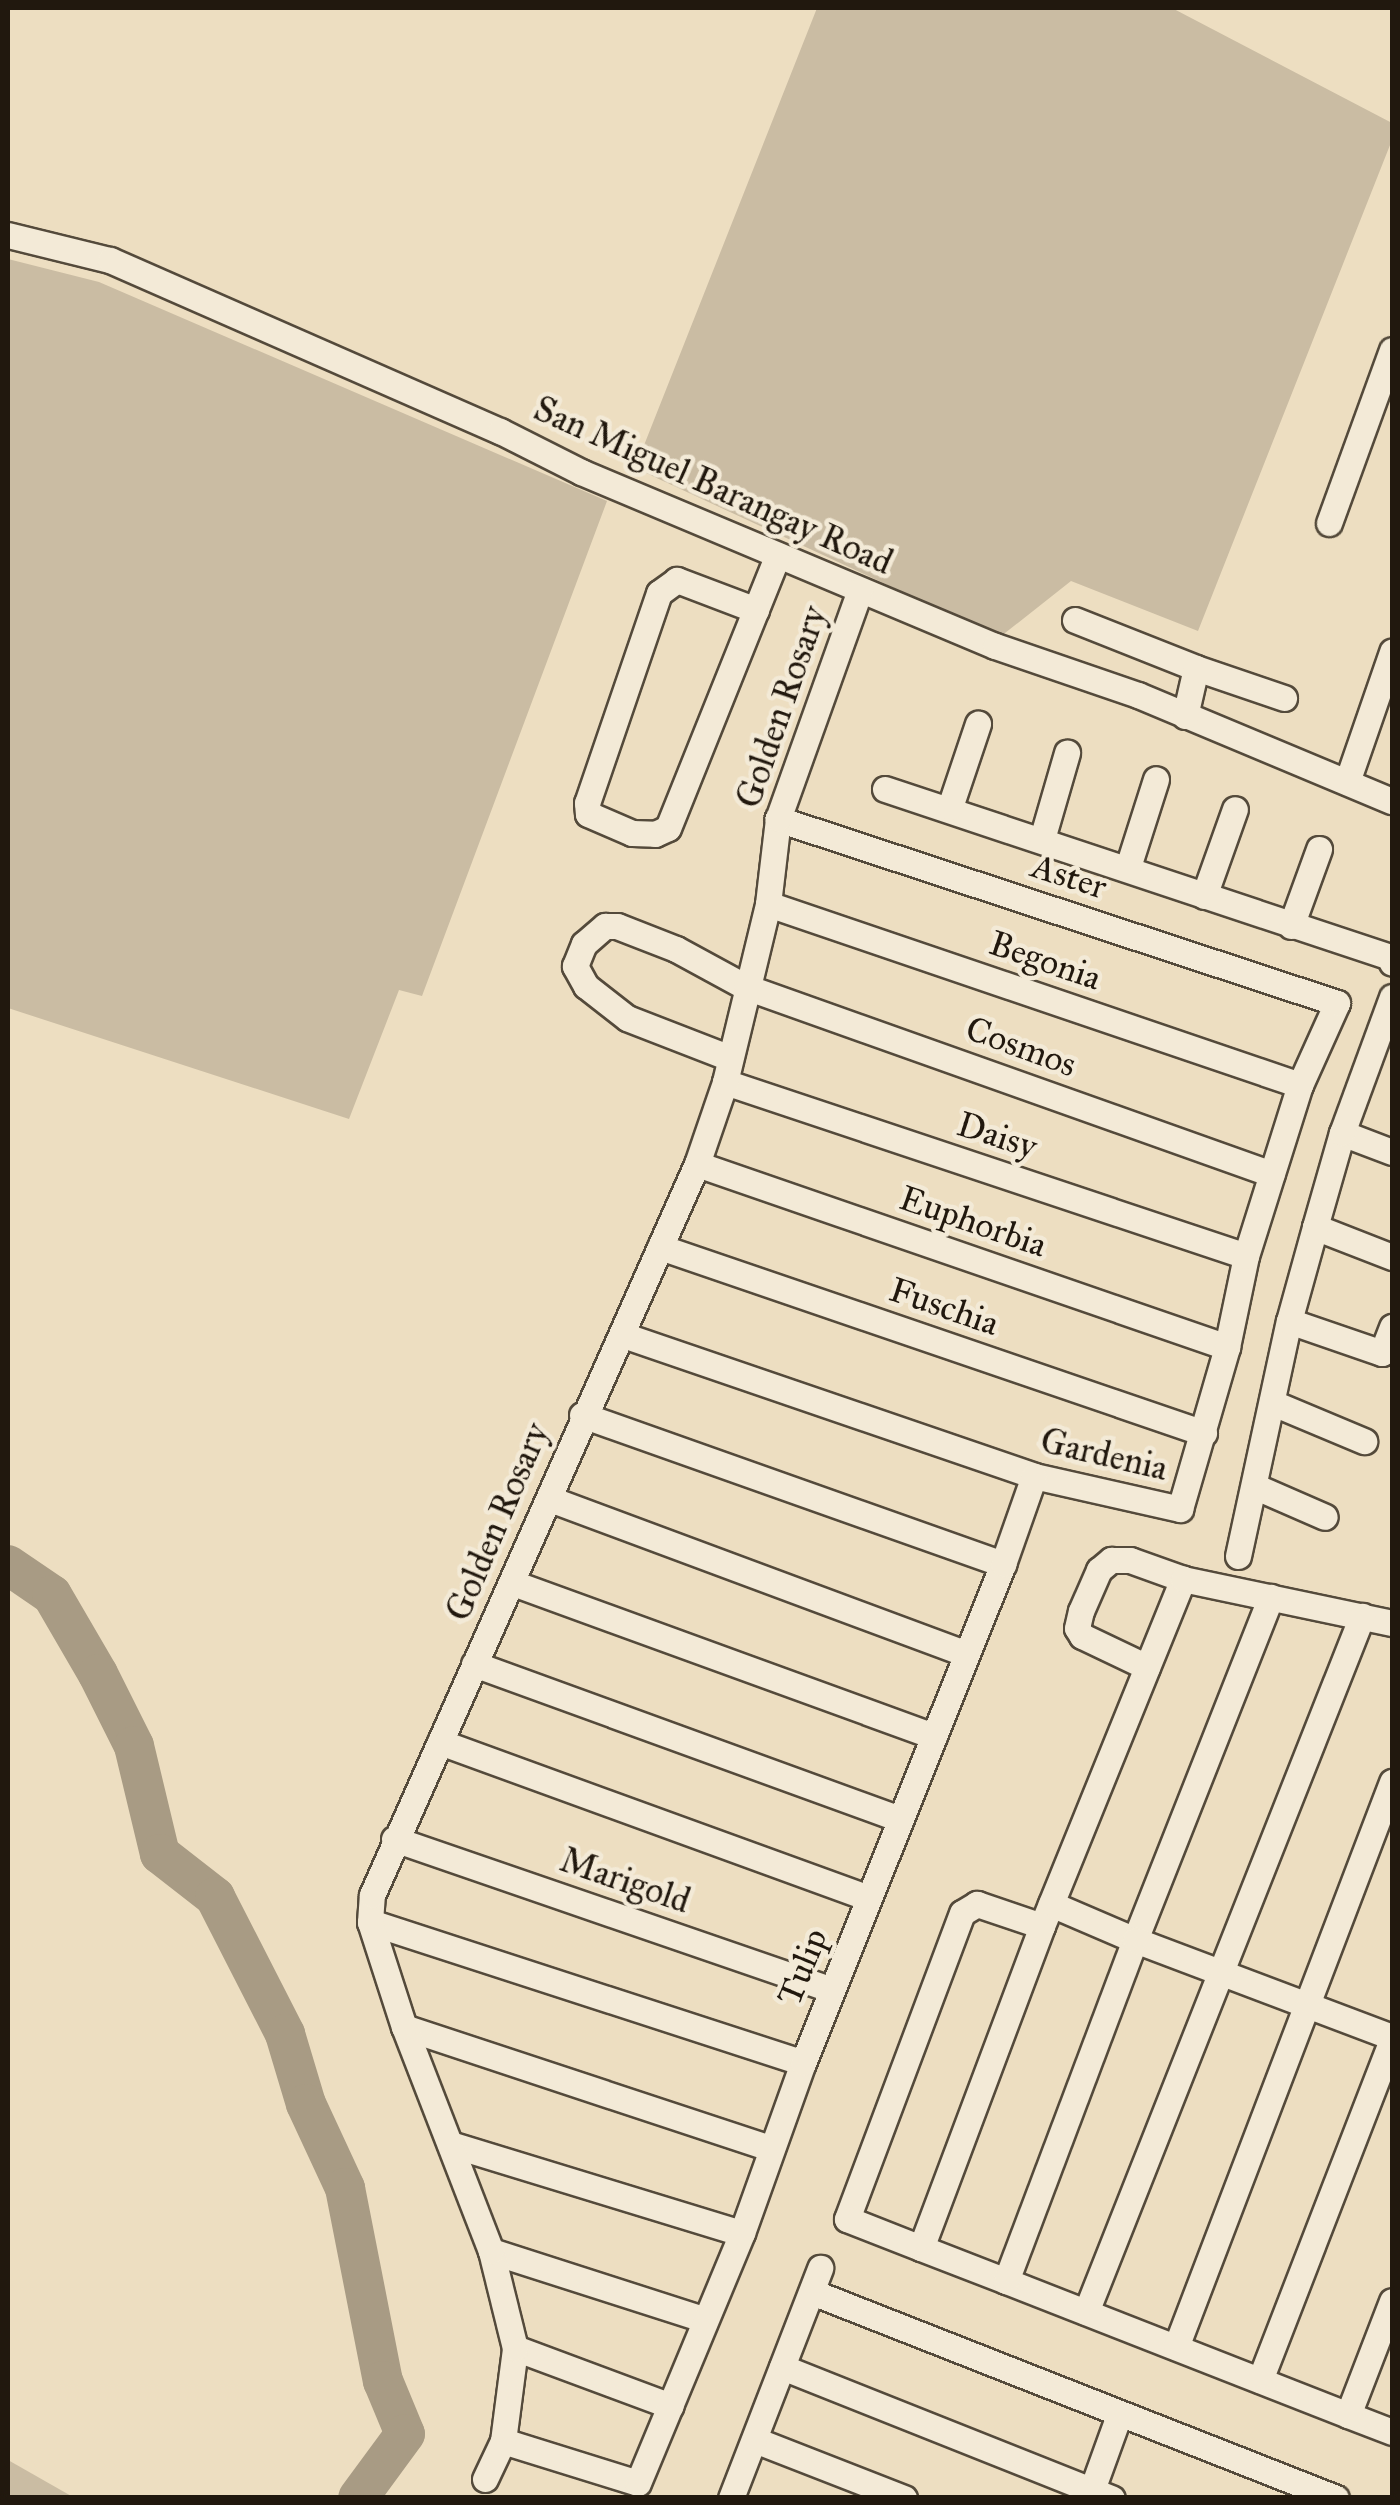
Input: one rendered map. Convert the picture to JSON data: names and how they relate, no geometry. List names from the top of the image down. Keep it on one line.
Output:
{"streets":{"street":["San Miguel Barangay Road","Golden Rosary","Aster","Begonia","Cosmos","Daisy","Euphorbia","Fuschia","Gardenia","Marigold","Tulip"]},"crossings":[["San Miguel Barangay Road","Golden Rosary"],["Golden Rosary","Aster"],["Golden Rosary","Begonia"],["Golden Rosary","Cosmos"],["Golden Rosary","Daisy"],["Golden Rosary","Euphorbia"],["Golden Rosary","Fuschia"],["Golden Rosary","Gardenia"],["Golden Rosary","Marigold"],["Aster","Gardenia"],["Begonia","Gardenia"],["Cosmos","Daisy"],["Cosmos","Gardenia"],["Daisy","Gardenia"],["Euphorbia","Gardenia"],["Fuschia","Gardenia"],["Gardenia","Tulip"],["Marigold","Tulip"]]}
